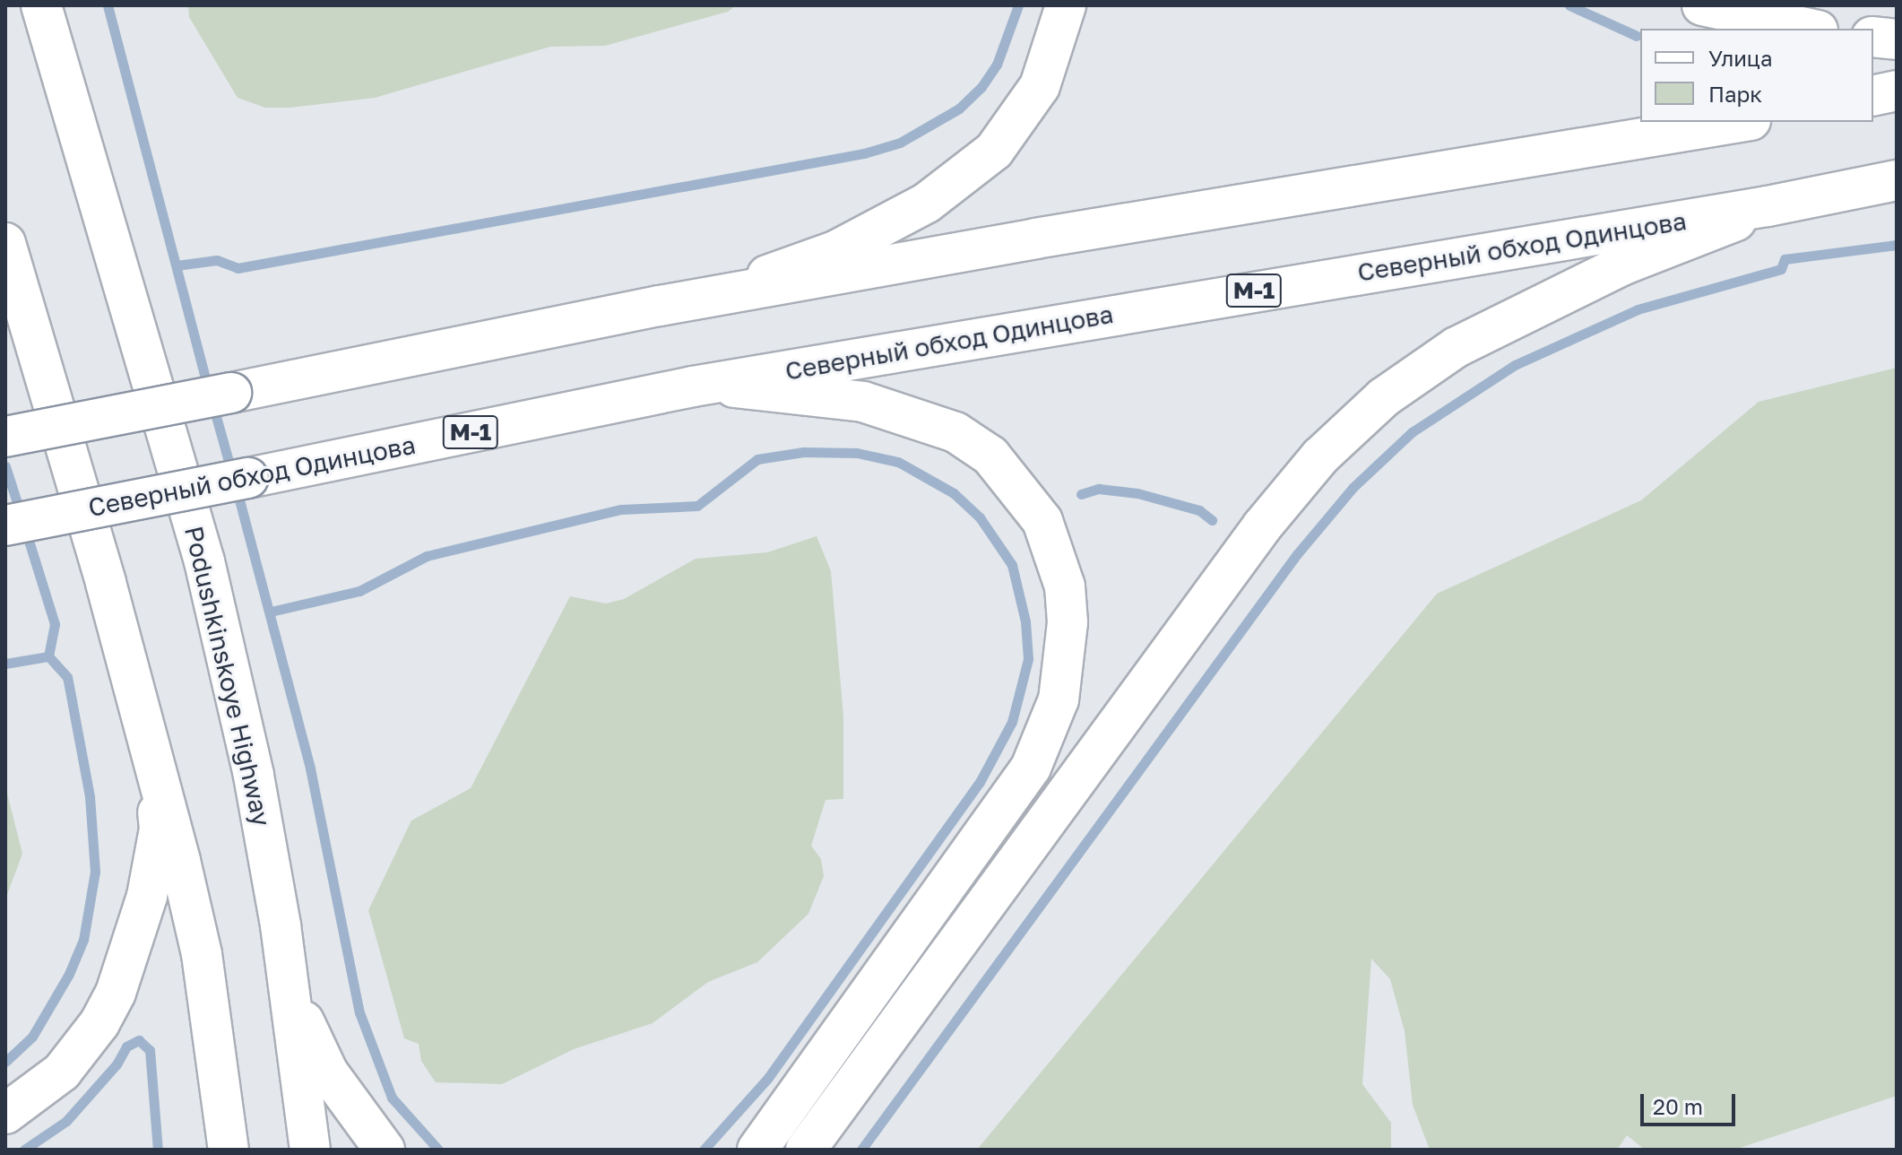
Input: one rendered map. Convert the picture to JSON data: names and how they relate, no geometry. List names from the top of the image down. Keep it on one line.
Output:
{"streets":{"main road":["Северный обход Одинцова","М-1","Podushkinskoye Highway"]},"legend":["Улица","Парк"],"scale_bar":"20 m"}
